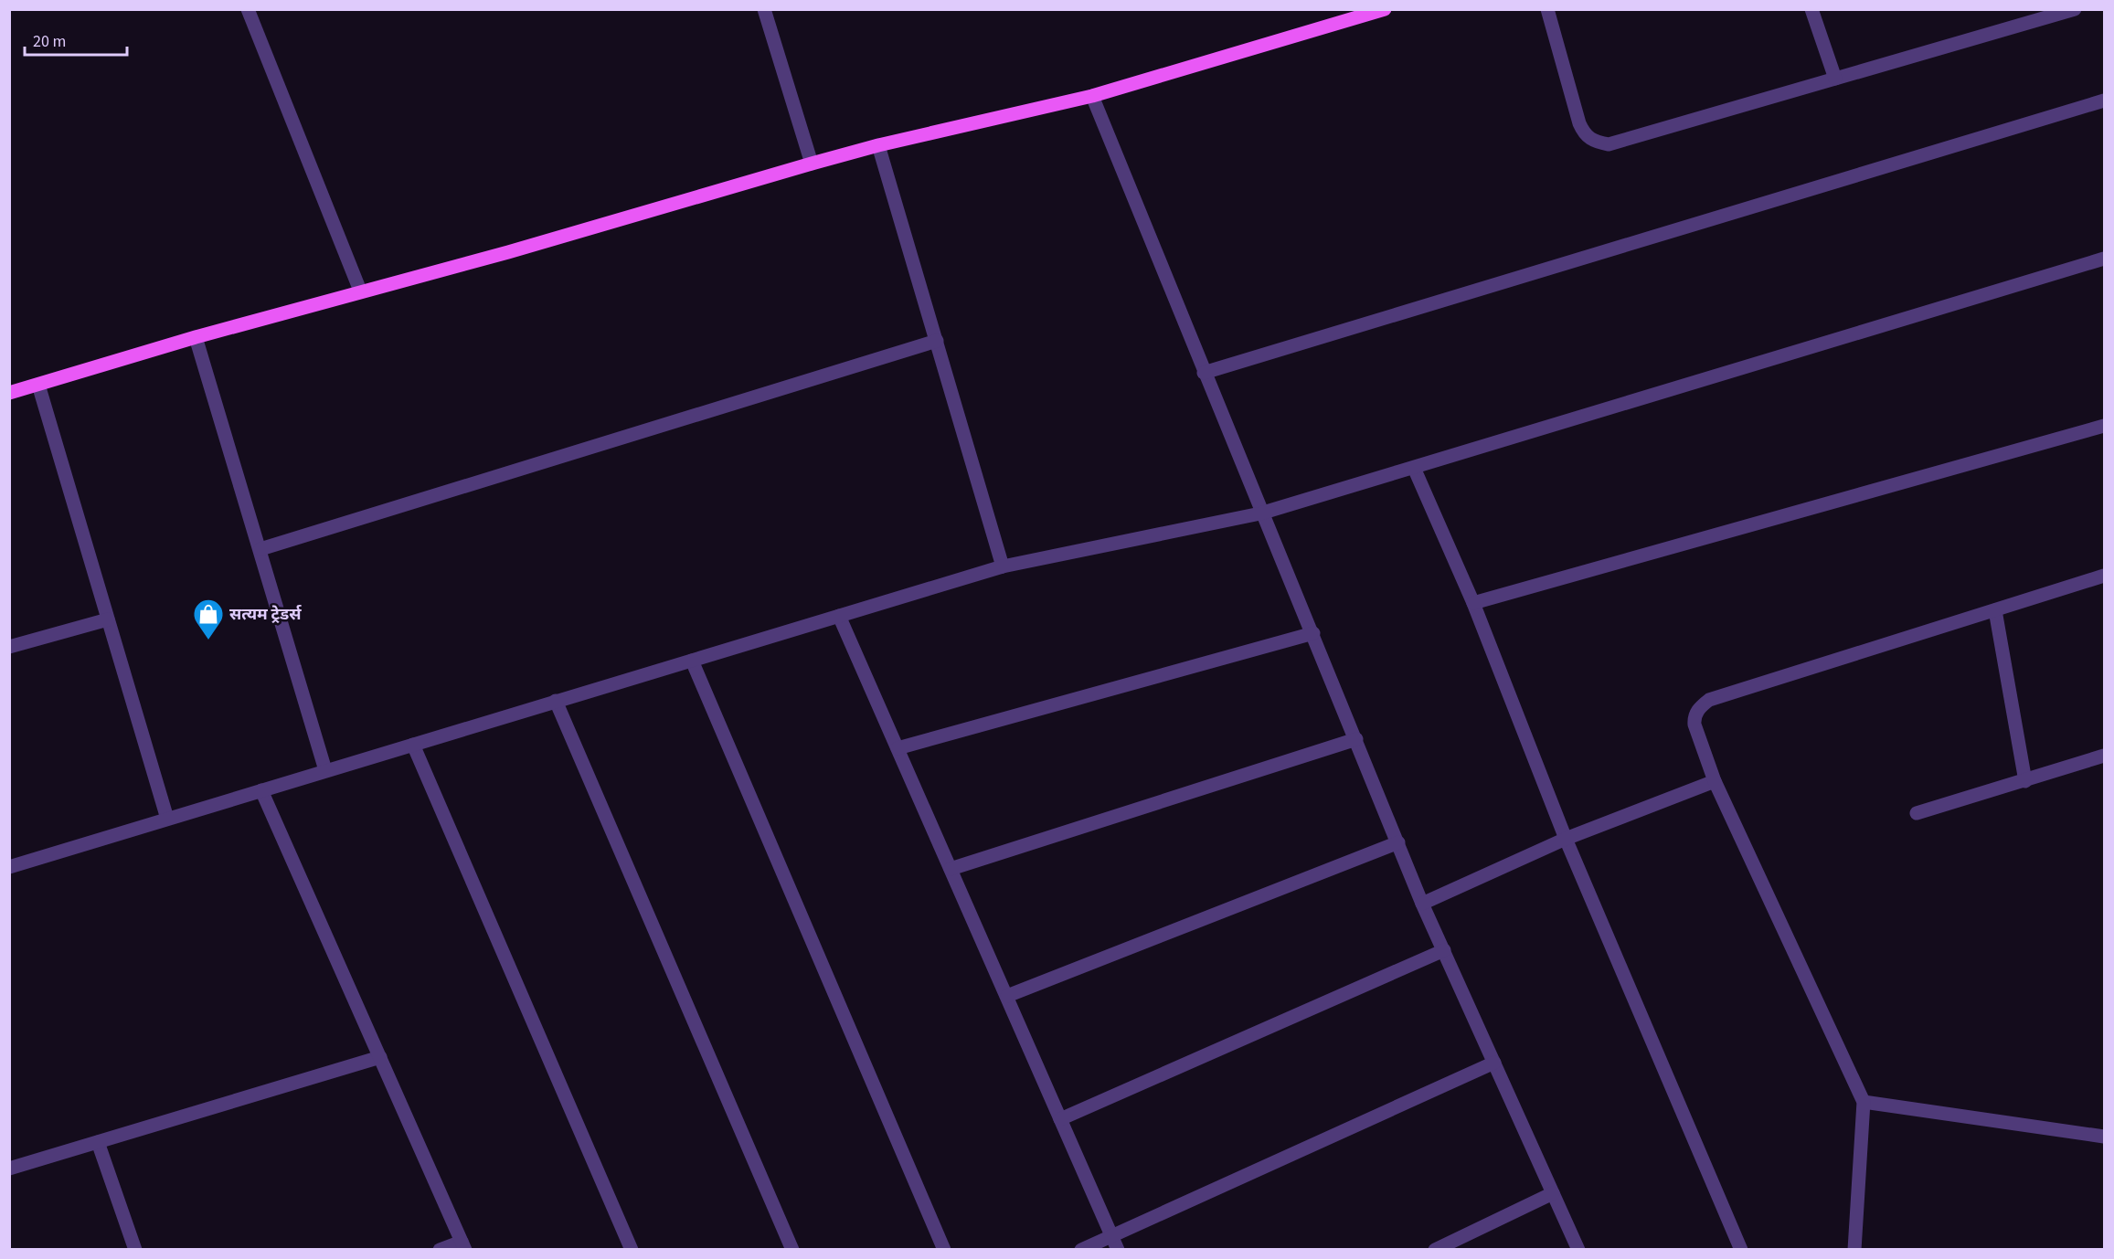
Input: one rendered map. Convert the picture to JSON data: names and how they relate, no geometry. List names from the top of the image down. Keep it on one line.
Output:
{"places":{"shop":["सत्यम ट्रेडर्स"]},"scale_bar":"20 m"}
